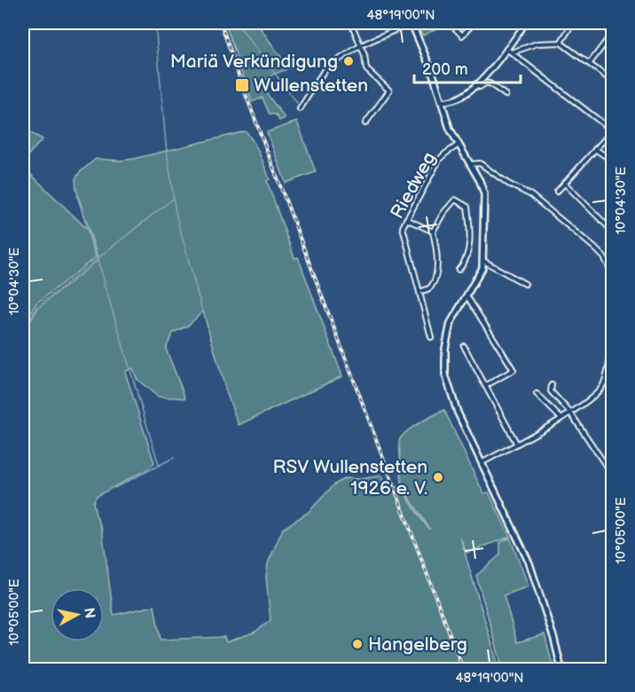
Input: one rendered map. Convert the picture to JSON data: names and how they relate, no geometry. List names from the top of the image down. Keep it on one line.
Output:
{"streets":{"street":["Riedweg"]},"places":{"other":["Mariä Verkündigung","RSV Wullenstetten 1926 e. V.","Hangelberg"],"transit":["Wullenstetten"]},"scale_bar":"200 m","north":"right","coordinates":["48°19'00\"N","10°04'30\"E","10°05'00\"E"]}
